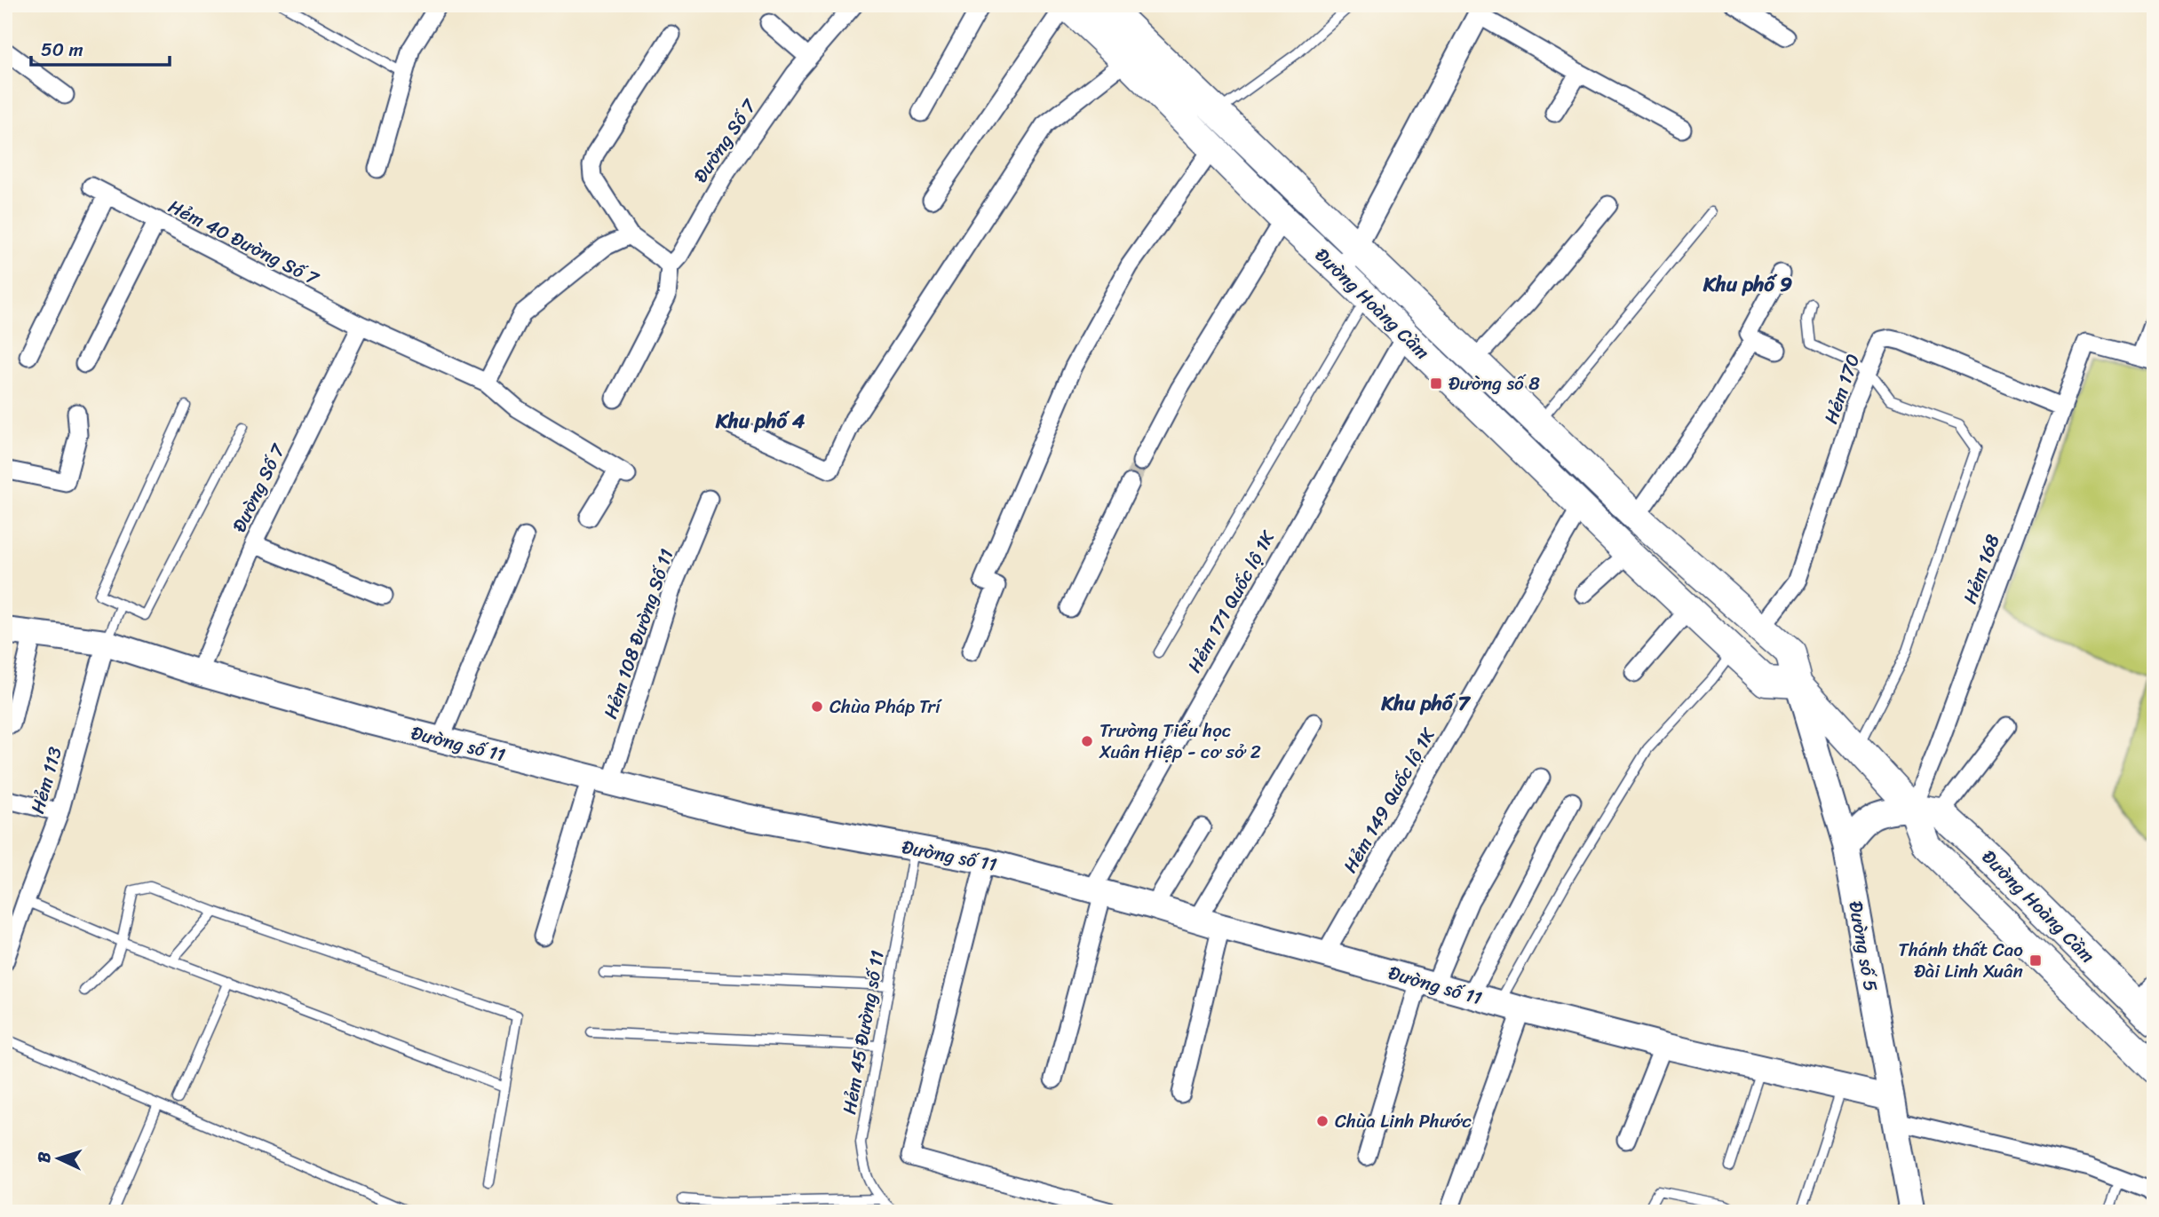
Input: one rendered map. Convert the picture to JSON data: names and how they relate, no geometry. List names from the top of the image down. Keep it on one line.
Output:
{"streets":{"main road":["Đường Hoàng Cầm","Đường số 11","Đường số 5"],"street":["Đường Số 7","Hẻm 40 Đường Số 7","Hẻm 170","Hẻm 168","Hẻm 171 Quốc lộ 1K","Hẻm 108 Đường Số 11","Hẻm 113","Hẻm 149 Quốc lộ 1K"],"lane":["Hẻm 45 Đường số 11"]},"crossings":[["Đường Số 7","Hẻm 40 Đường Số 7"],["Đường Số 7","Đường số 11"],["Đường Hoàng Cầm","Hẻm 170"],["Đường Hoàng Cầm","Hẻm 168"],["Đường Hoàng Cầm","Hẻm 171 Quốc lộ 1K"],["Đường Hoàng Cầm","Hẻm 149 Quốc lộ 1K"],["Đường Hoàng Cầm","Đường số 5"],["Hẻm 170","Hẻm 168"],["Hẻm 171 Quốc lộ 1K","Đường số 11"],["Hẻm 108 Đường Số 11","Đường số 11"],["Đường số 11","Hẻm 113"],["Đường số 11","Hẻm 149 Quốc lộ 1K"],["Đường số 11","Đường số 5"],["Đường số 11","Hẻm 45 Đường số 11"]],"districts":["Khu phố 9","Khu phố 4","Khu phố 7"],"places":{"transit":["Đường số 8","Thánh thất Cao Đài Linh Xuân"],"other":["Chùa Pháp Trí","Trường Tiểu học Xuân Hiệp - cơ sở 2","Chùa Linh Phước"]},"scale_bar":"50 m","north":"left"}
